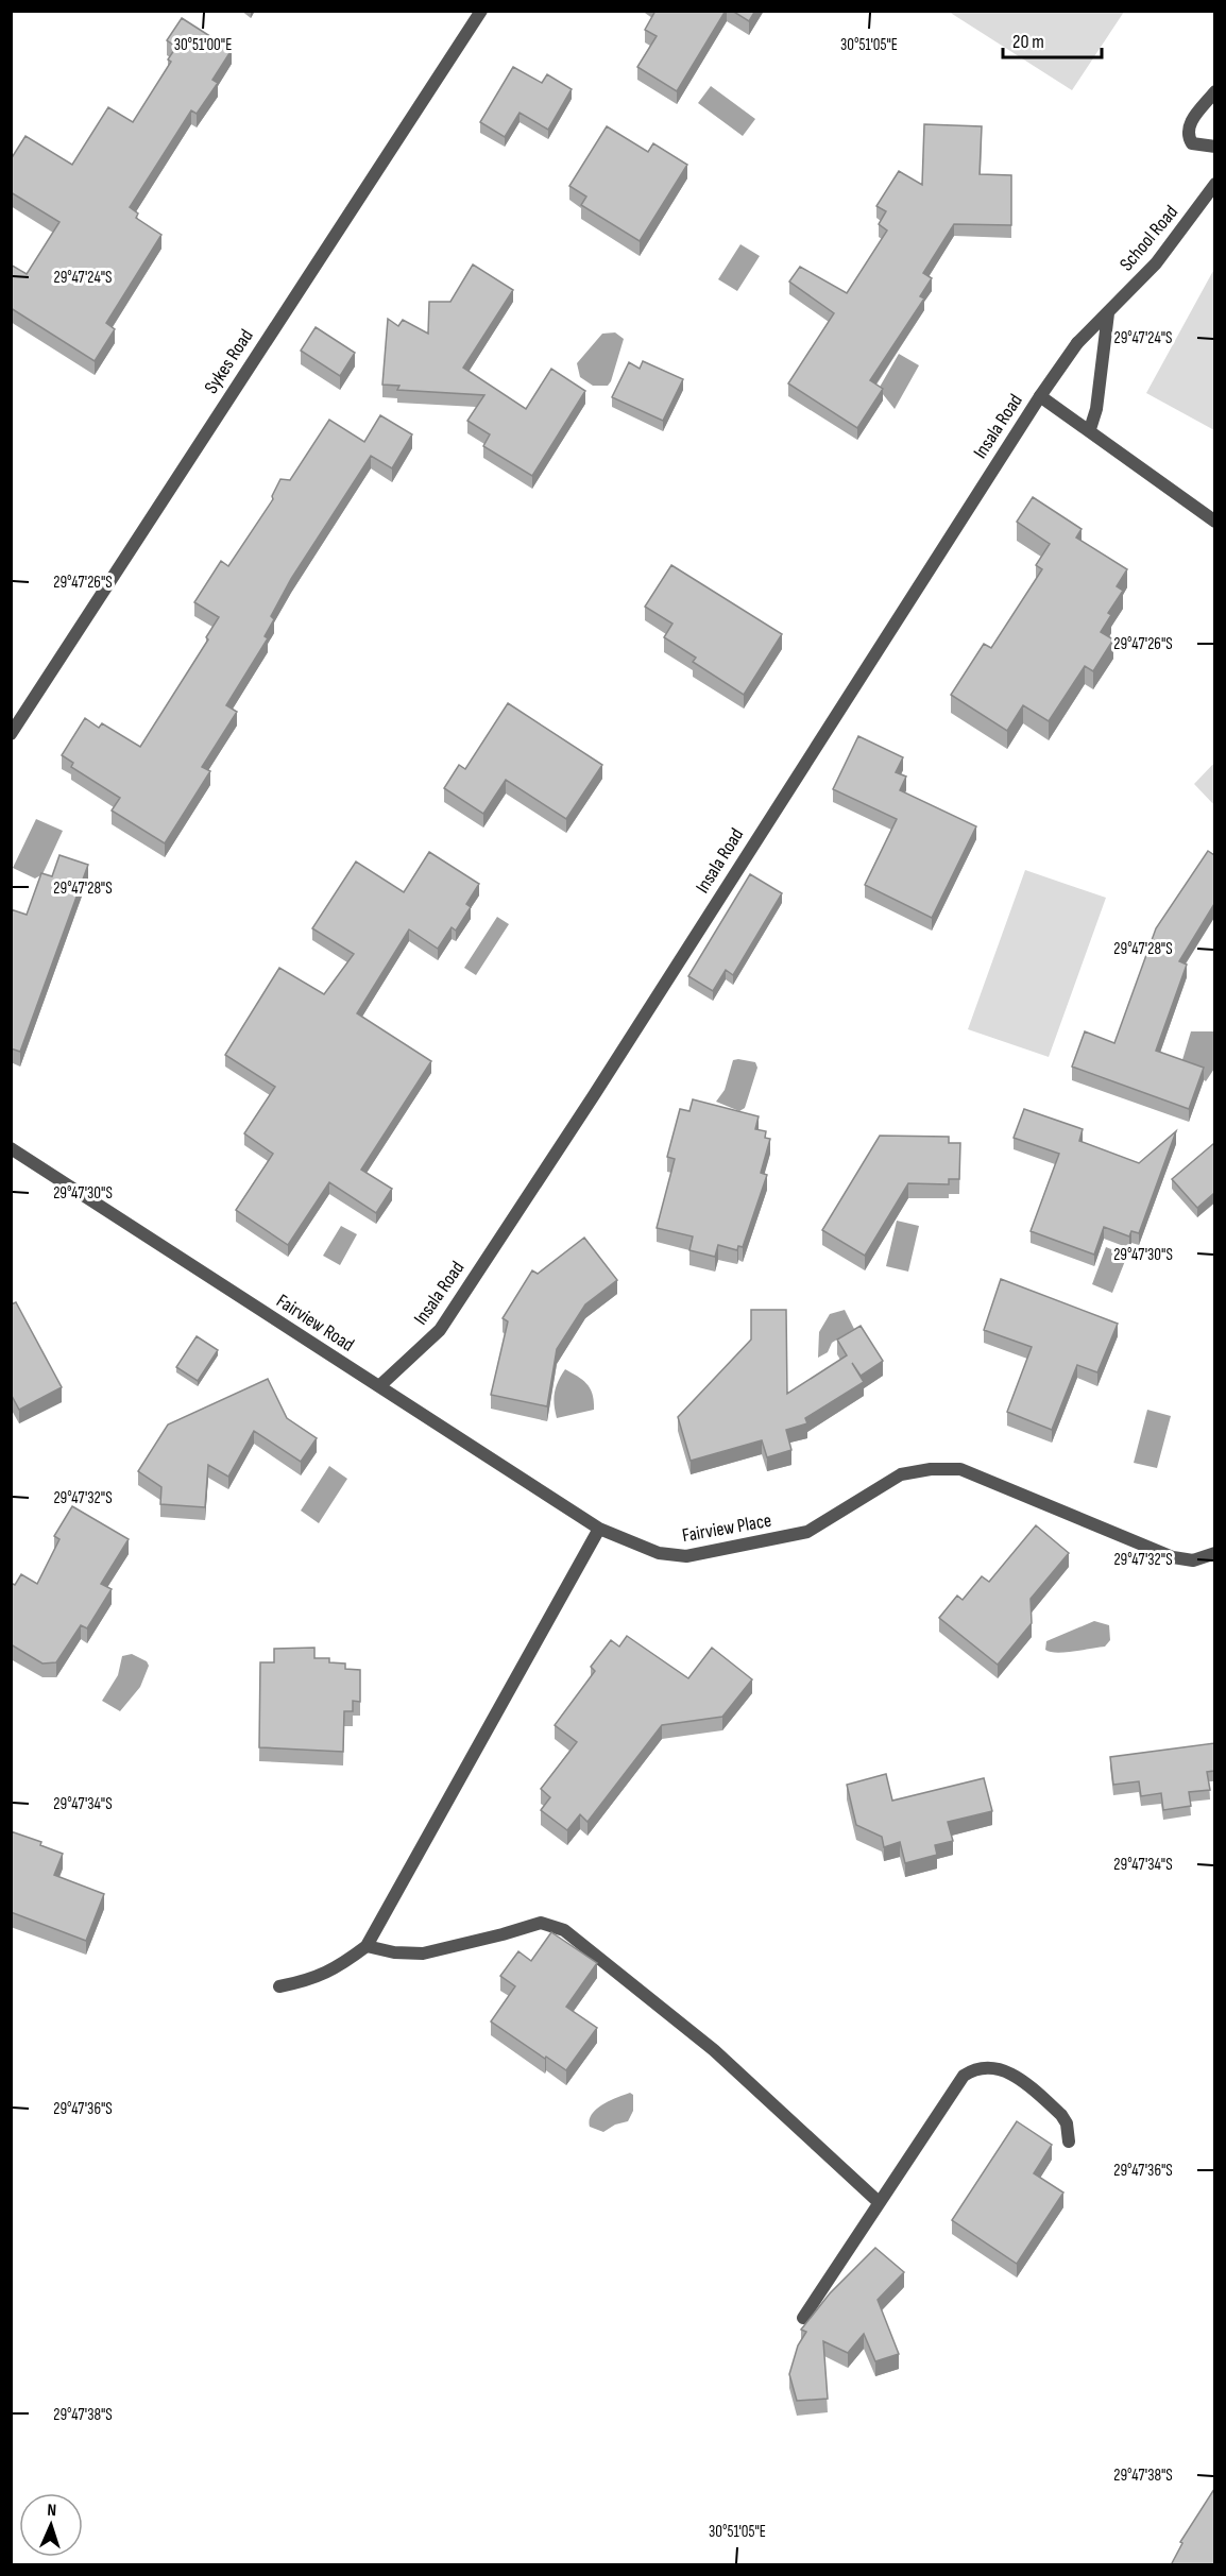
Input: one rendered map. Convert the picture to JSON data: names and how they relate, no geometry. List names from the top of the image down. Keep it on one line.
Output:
{"streets":{"street":["School Road","Sykes Road","Insala Road","Fairview Road","Fairview Place"]},"crossings":[["School Road","Insala Road"],["Insala Road","Fairview Road"],["Fairview Road","Fairview Place"]],"scale_bar":"20 m","north":"top","coordinates":["30°51'00\"E","30°51'05\"E","29°47'24\"S","29°47'26\"S","29°47'28\"S","29°47'30\"S","29°47'32\"S","29°47'34\"S","29°47'36\"S","29°47'38\"S"]}
